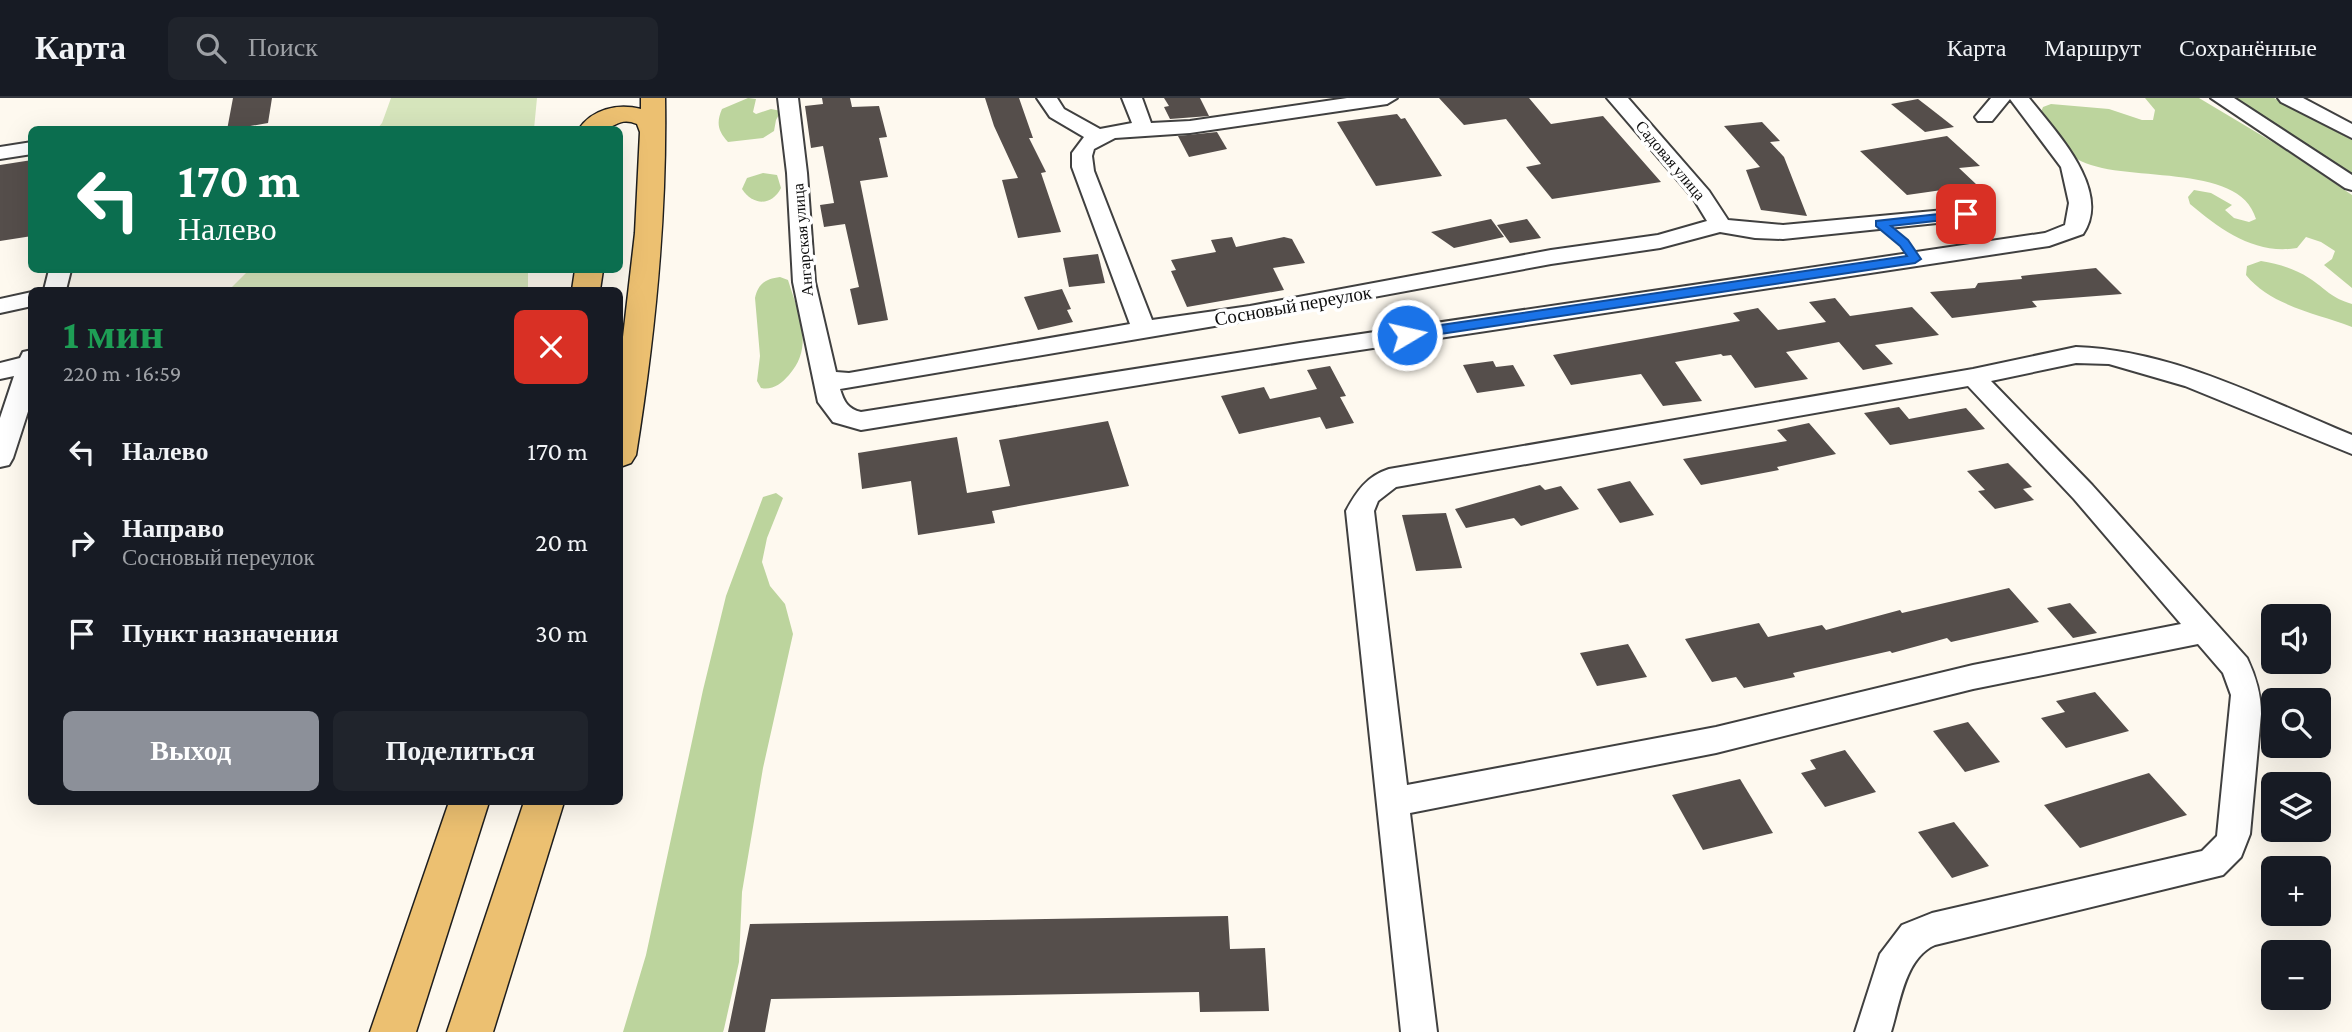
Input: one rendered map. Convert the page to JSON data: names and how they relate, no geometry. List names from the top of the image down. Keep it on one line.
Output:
{"streets":{"street":["Садовая улица","Ангарская улица","Сосновый переулок"]},"crossings":[["Садовая улица","Сосновый переулок"],["Ангарская улица","Сосновый переулок"]],"page":{"header":"Карта","search":"Поиск","nav":["Карта","Маршрут","Сохранённые"],"turn":["170 m","Налево"],"heading":["1 мин","220 m · 16:59"],"list":[{"name":"Налево","value":"170 m"},{"name":"Направо","note":"Сосновый переулок","value":"20 m"},{"name":"Пункт назначения","value":"30 m"}],"map_buttons":["+","−"],"buttons":["Выход","Поделиться"]}}
